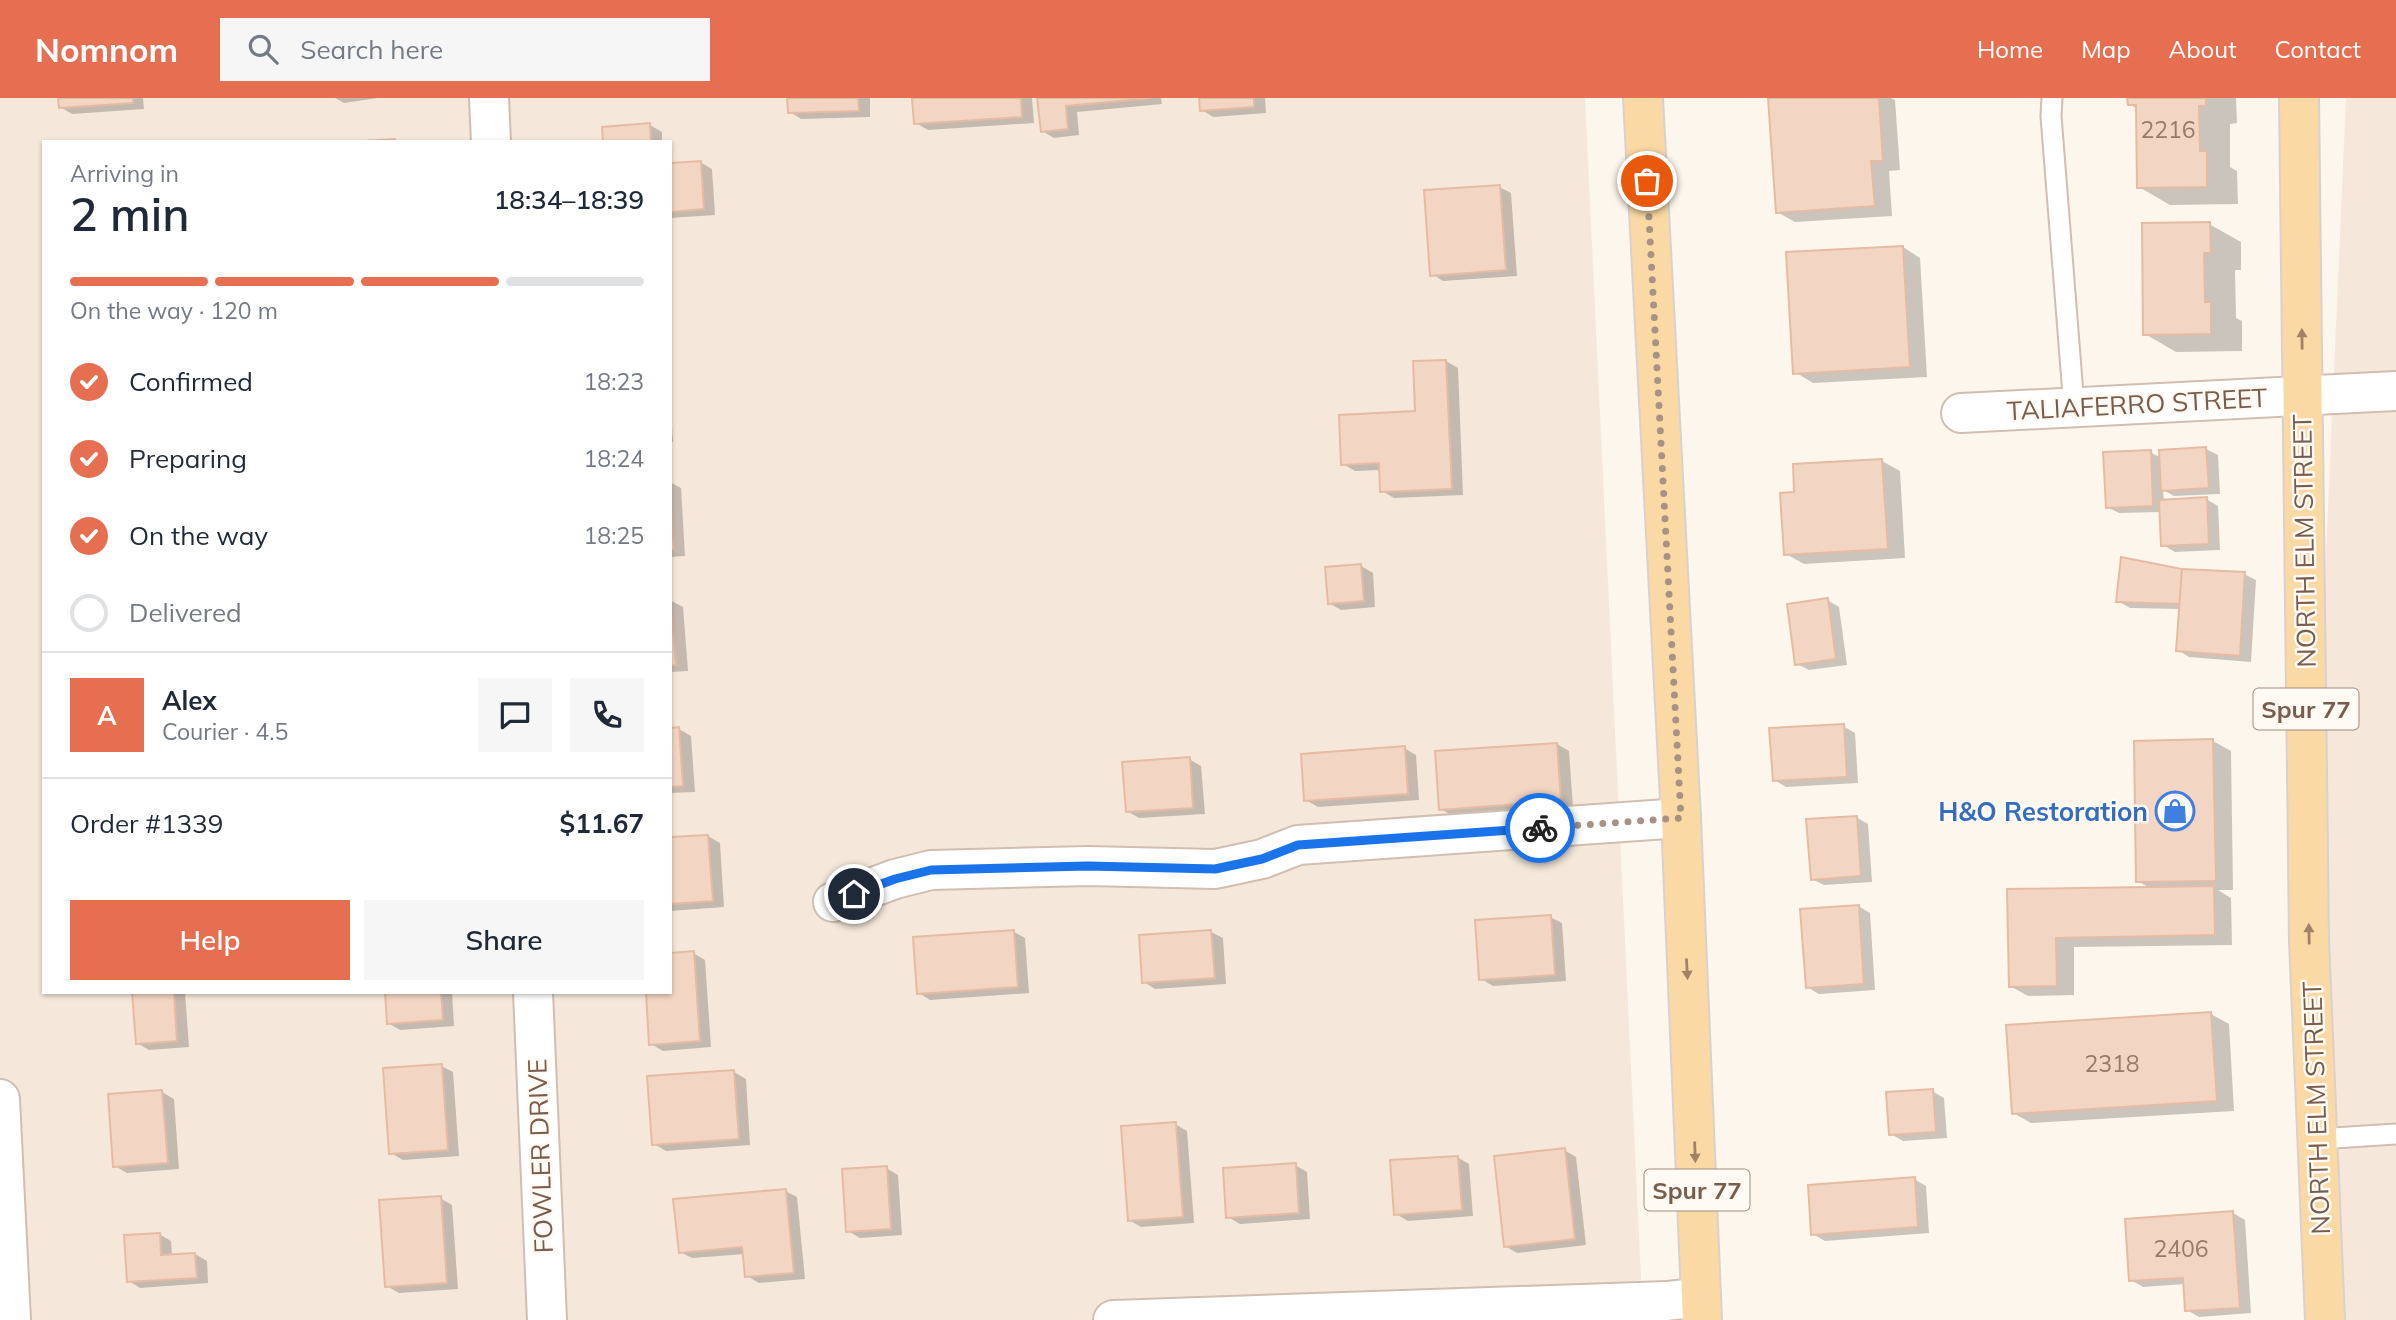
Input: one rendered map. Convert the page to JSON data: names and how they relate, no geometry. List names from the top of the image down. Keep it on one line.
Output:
{"streets":{"main road":["NORTH ELM STREET","Spur 77"],"street":["TALIAFERRO STREET","FOWLER DRIVE"]},"crossings":[["TALIAFERRO STREET","NORTH ELM STREET"]],"one_way":["NORTH ELM STREET"],"places":{"shop":["H&O Restoration"]},"house_numbers":["2216","2318","2406"],"page":{"header":"Nomnom","search":"Search here","nav":["Home","Map","About","Contact"],"heading":["2 min","Arriving in","18:34–18:39"],"panel":["Alex","Courier · 4.5","Order #1339","$11.67"],"bar":"On the way · 120 m","list":[["Confirmed","18:23"],["Preparing","18:24"],["On the way","18:25"],"Delivered"],"round":"A","buttons":["Help","Share"]}}
